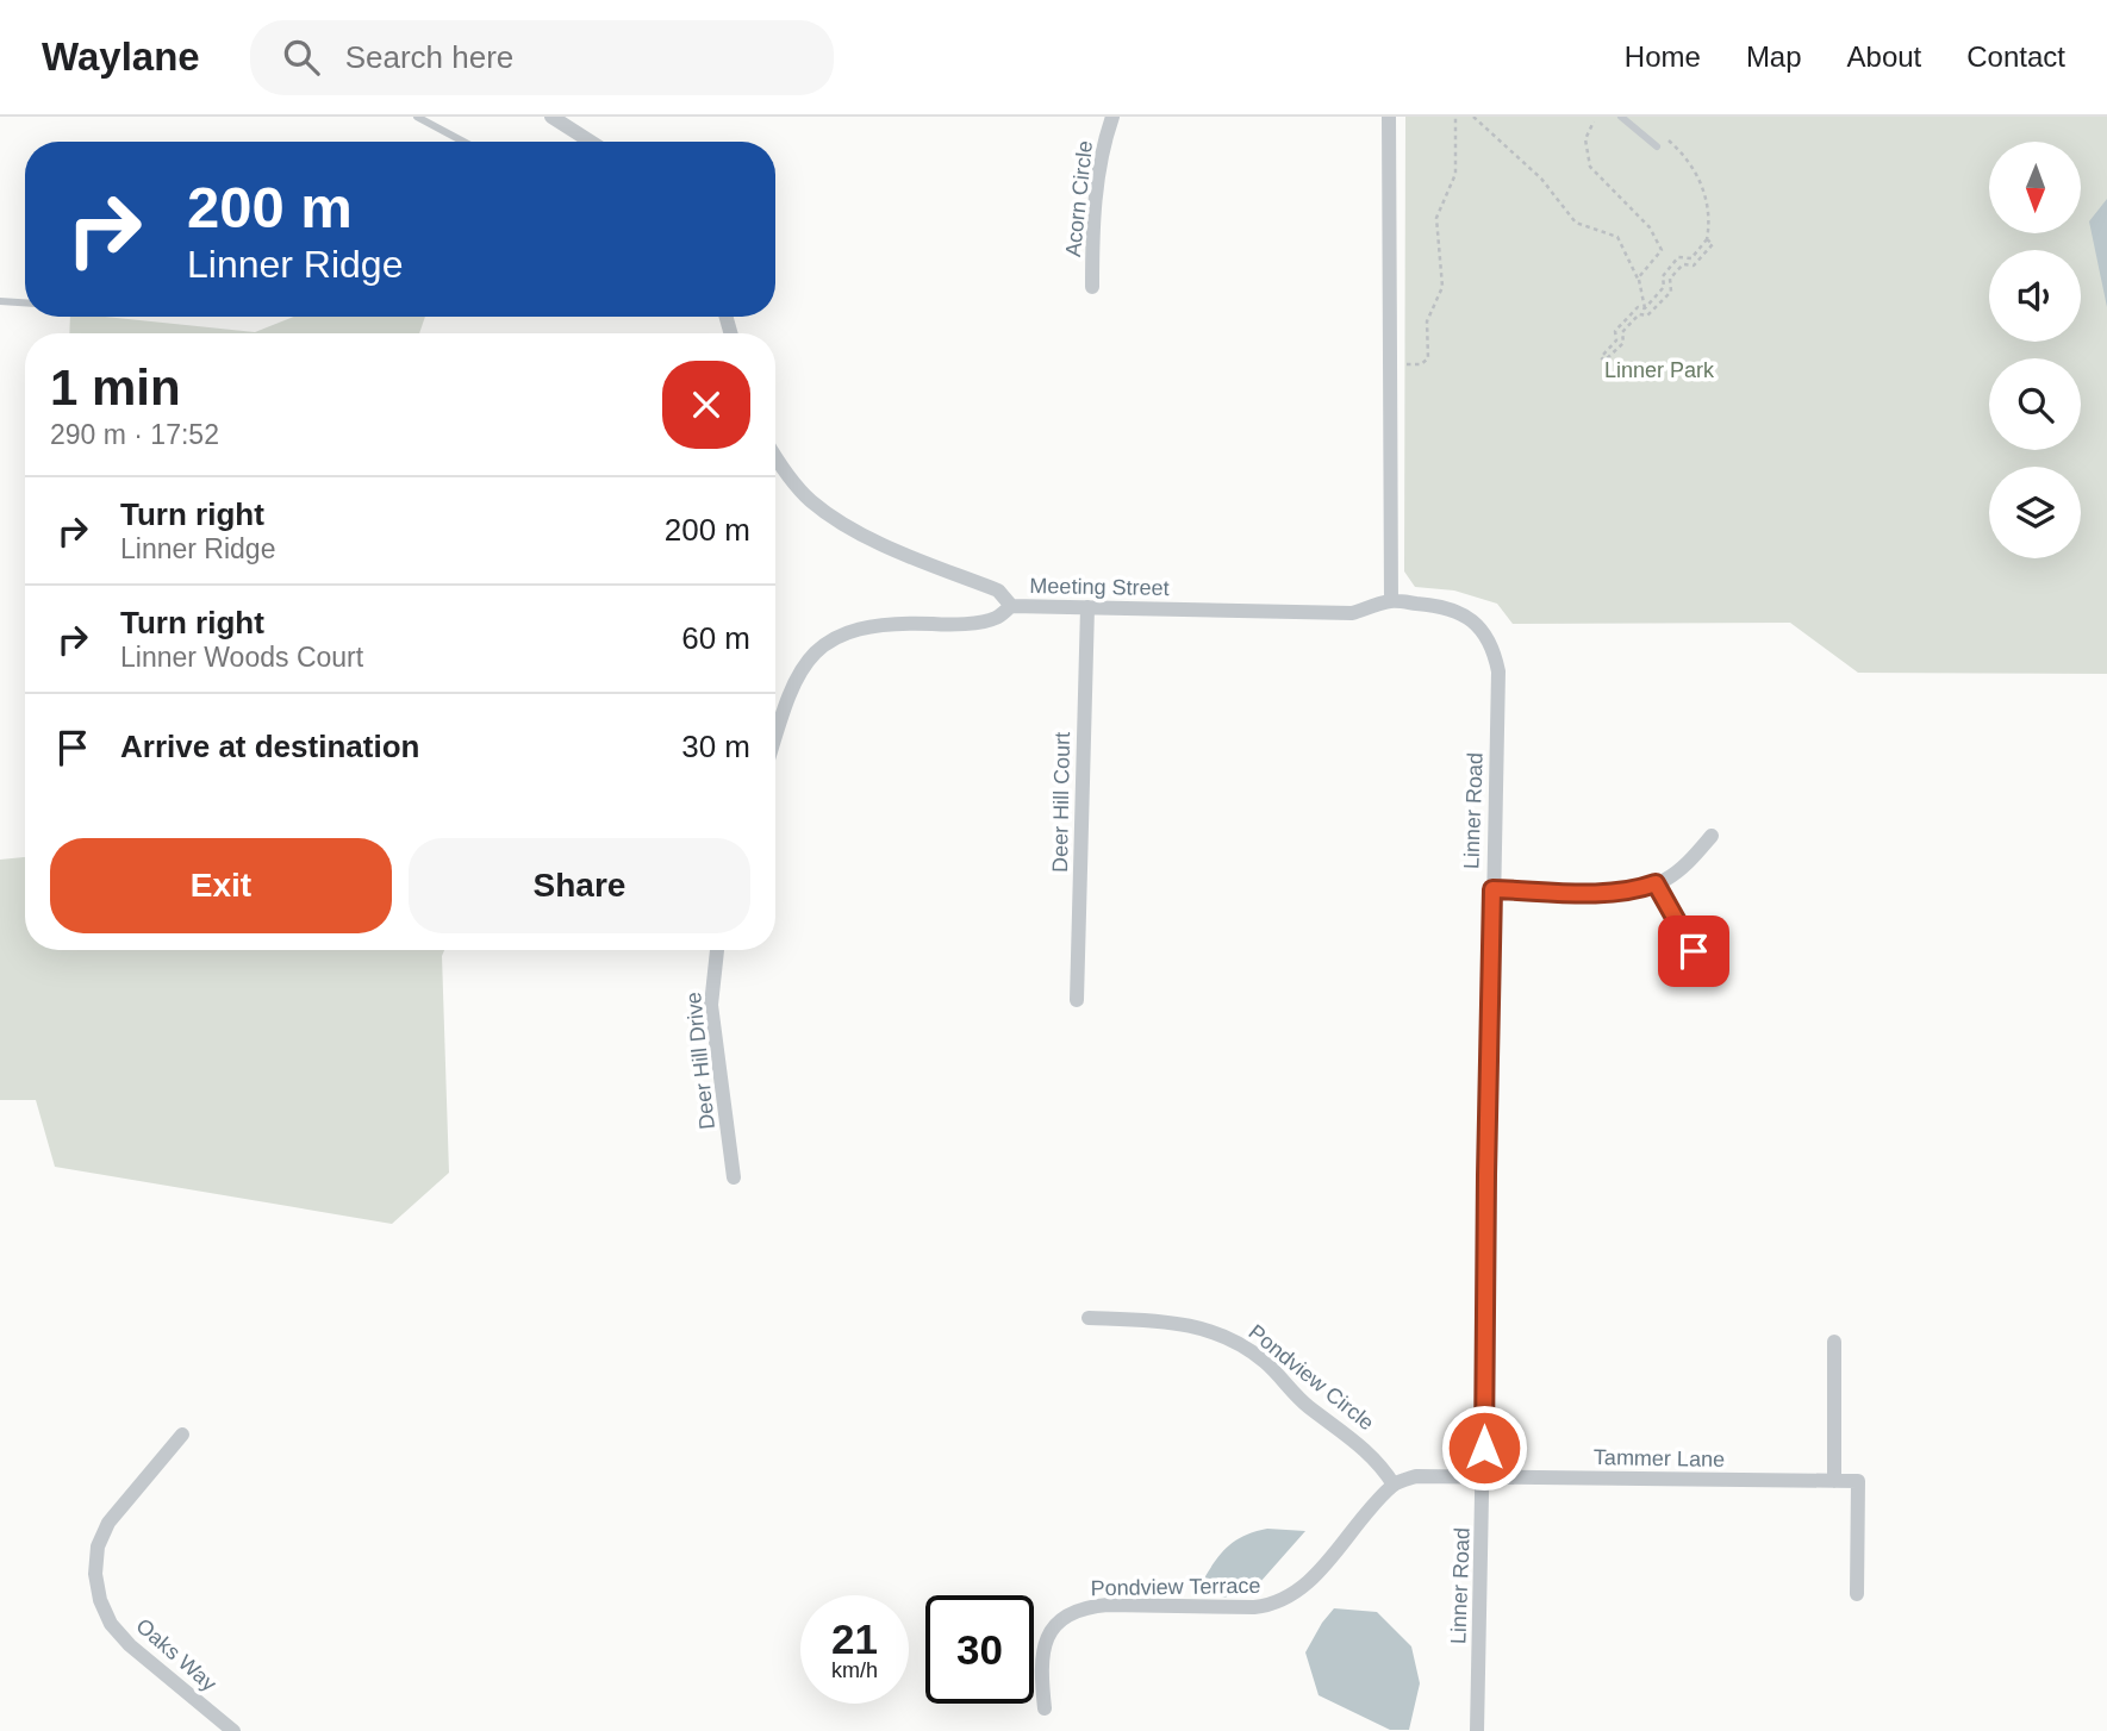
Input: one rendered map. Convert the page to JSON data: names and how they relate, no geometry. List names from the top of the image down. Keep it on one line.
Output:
{"streets":{"street":["Acorn Circle","Meeting Street","Deer Hill Court","Linner Road","Deer Hill Drive","Pondview Circle","Tammer Lane","Pondview Terrace","Oaks Way"]},"crossings":[["Meeting Street","Deer Hill Court"],["Meeting Street","Linner Road"],["Linner Road","Tammer Lane"],["Pondview Circle","Pondview Terrace"]],"parks":["Linner Park"],"north":"bottom","page":{"header":"Waylane","search":"Search here","nav":["Home","Map","About","Contact"],"turn":["200 m","Linner Ridge"],"heading":["1 min","290 m · 17:52"],"list":[{"name":"Turn right","note":"Linner Ridge","value":"200 m"},{"name":"Turn right","note":"Linner Woods Court","value":"60 m"},{"name":"Arrive at destination","value":"30 m"}],"buttons":["Exit","Share"],"speed":"21 km/h","limit":"30"}}
